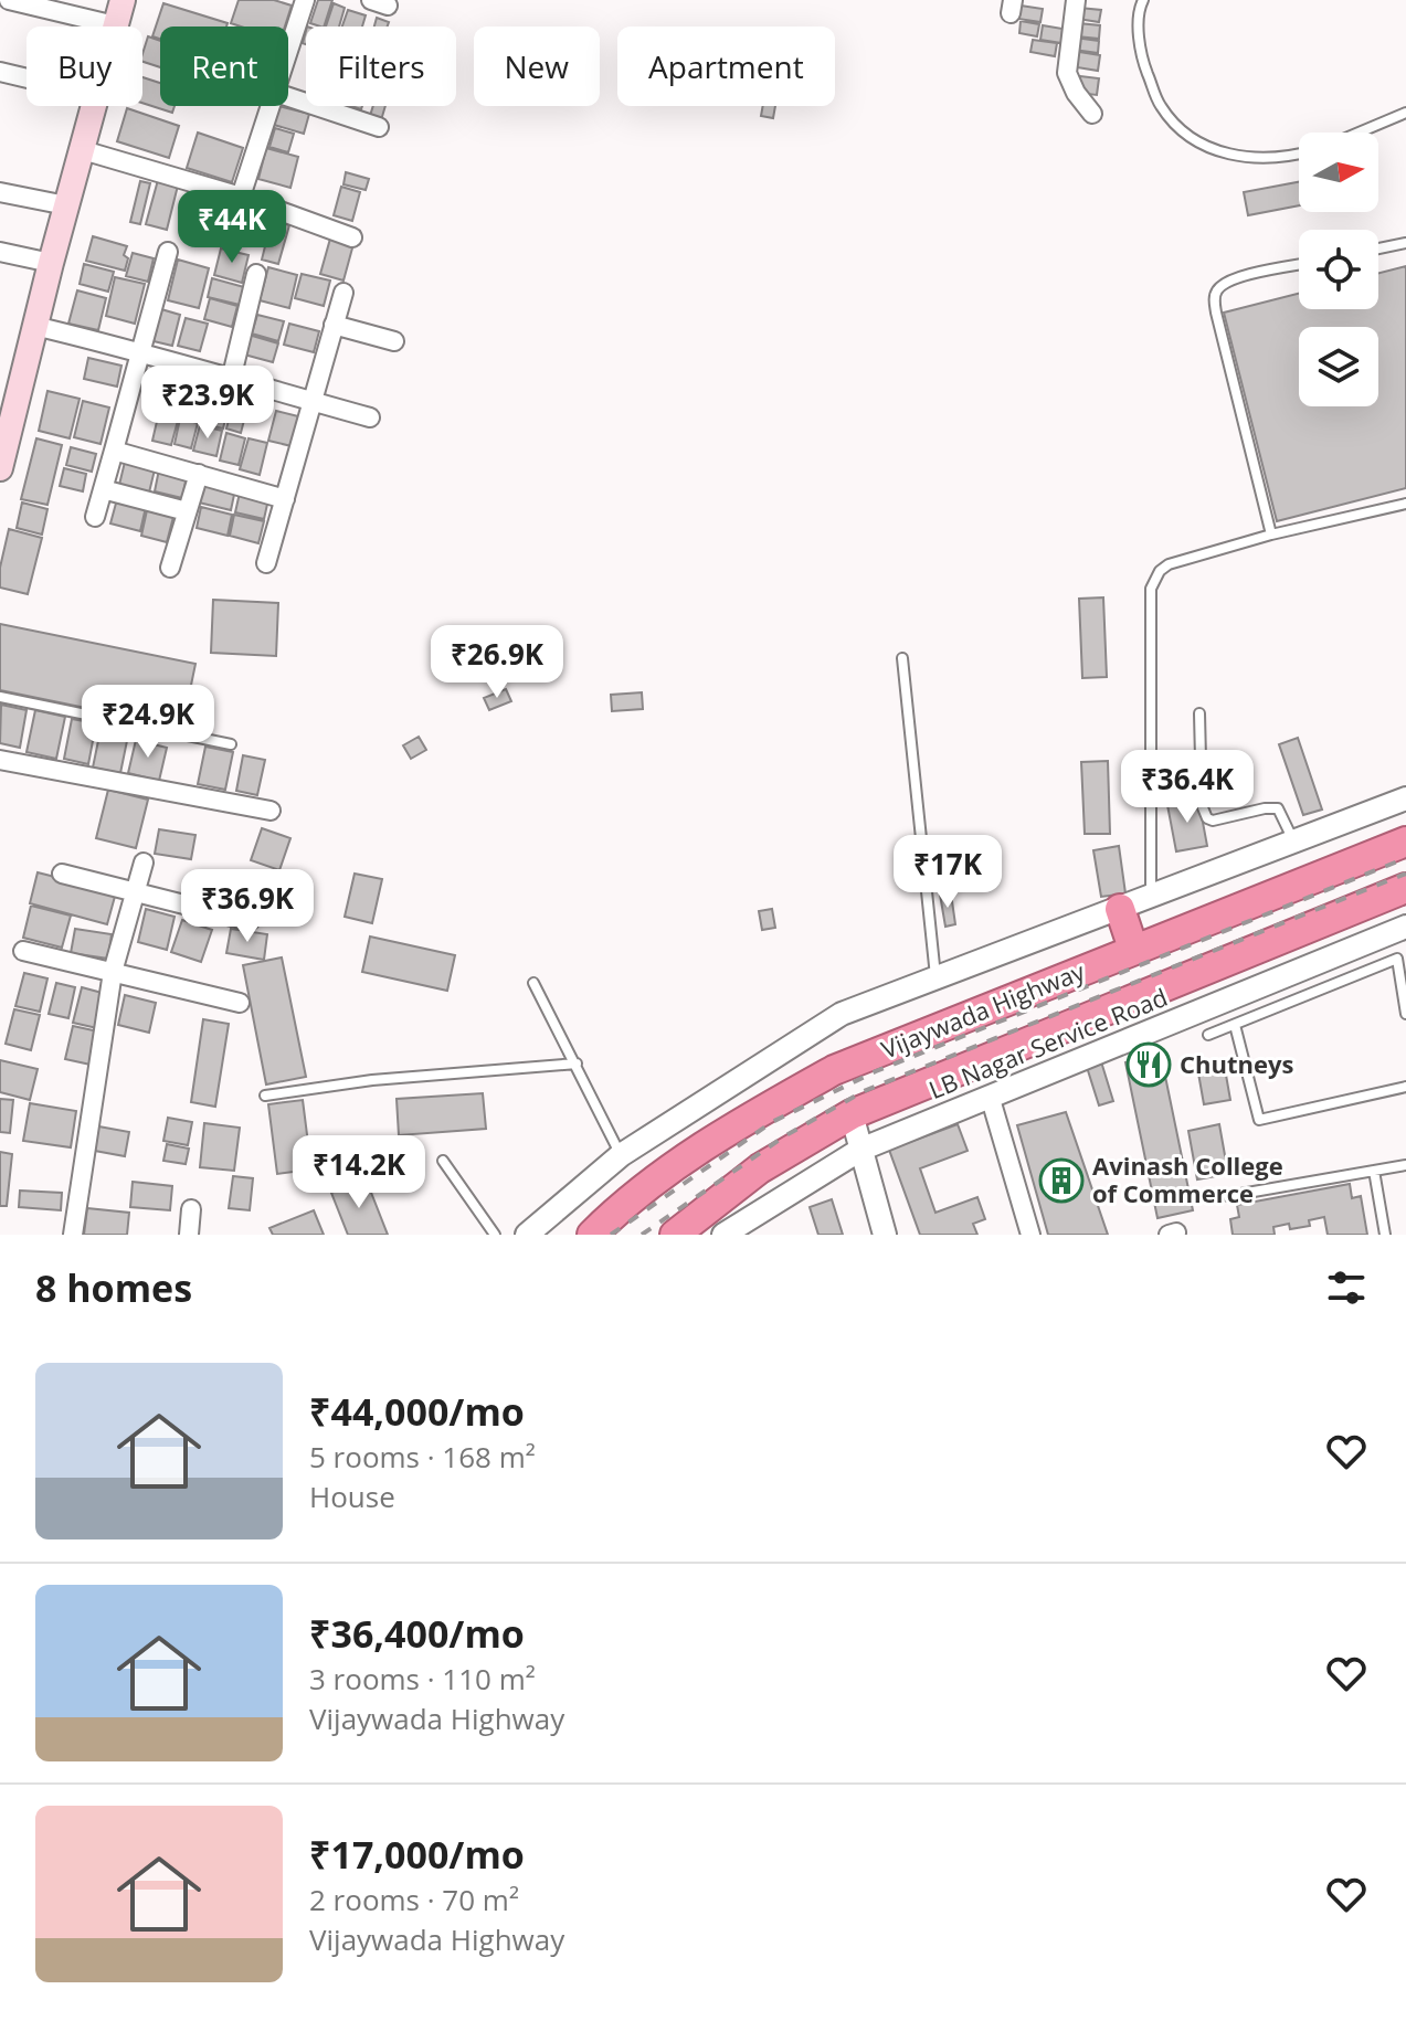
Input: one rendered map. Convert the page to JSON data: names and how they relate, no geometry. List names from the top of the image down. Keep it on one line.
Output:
{"streets":{"highway":["Vijaywada Highway"],"street":["LB Nagar Service Road"]},"places":{"restaurant":["Chutneys"],"building":["Avinash College of Commerce"]},"north":"right","page":{"chip":["Buy","Rent","Filters","New","Apartment"],"price":["₹44K","₹23.9K","₹26.9K","₹24.9K","₹36.4K","₹17K","₹36.9K","₹14.2K"],"heading":"8 homes","list":[{"name":"₹44,000/mo","note":"5 rooms · 168 m² · House"},{"name":"₹36,400/mo","note":"3 rooms · 110 m² · Vijaywada Highway"},{"name":"₹17,000/mo","note":"2 rooms · 70 m² · Vijaywada Highway"}]}}
